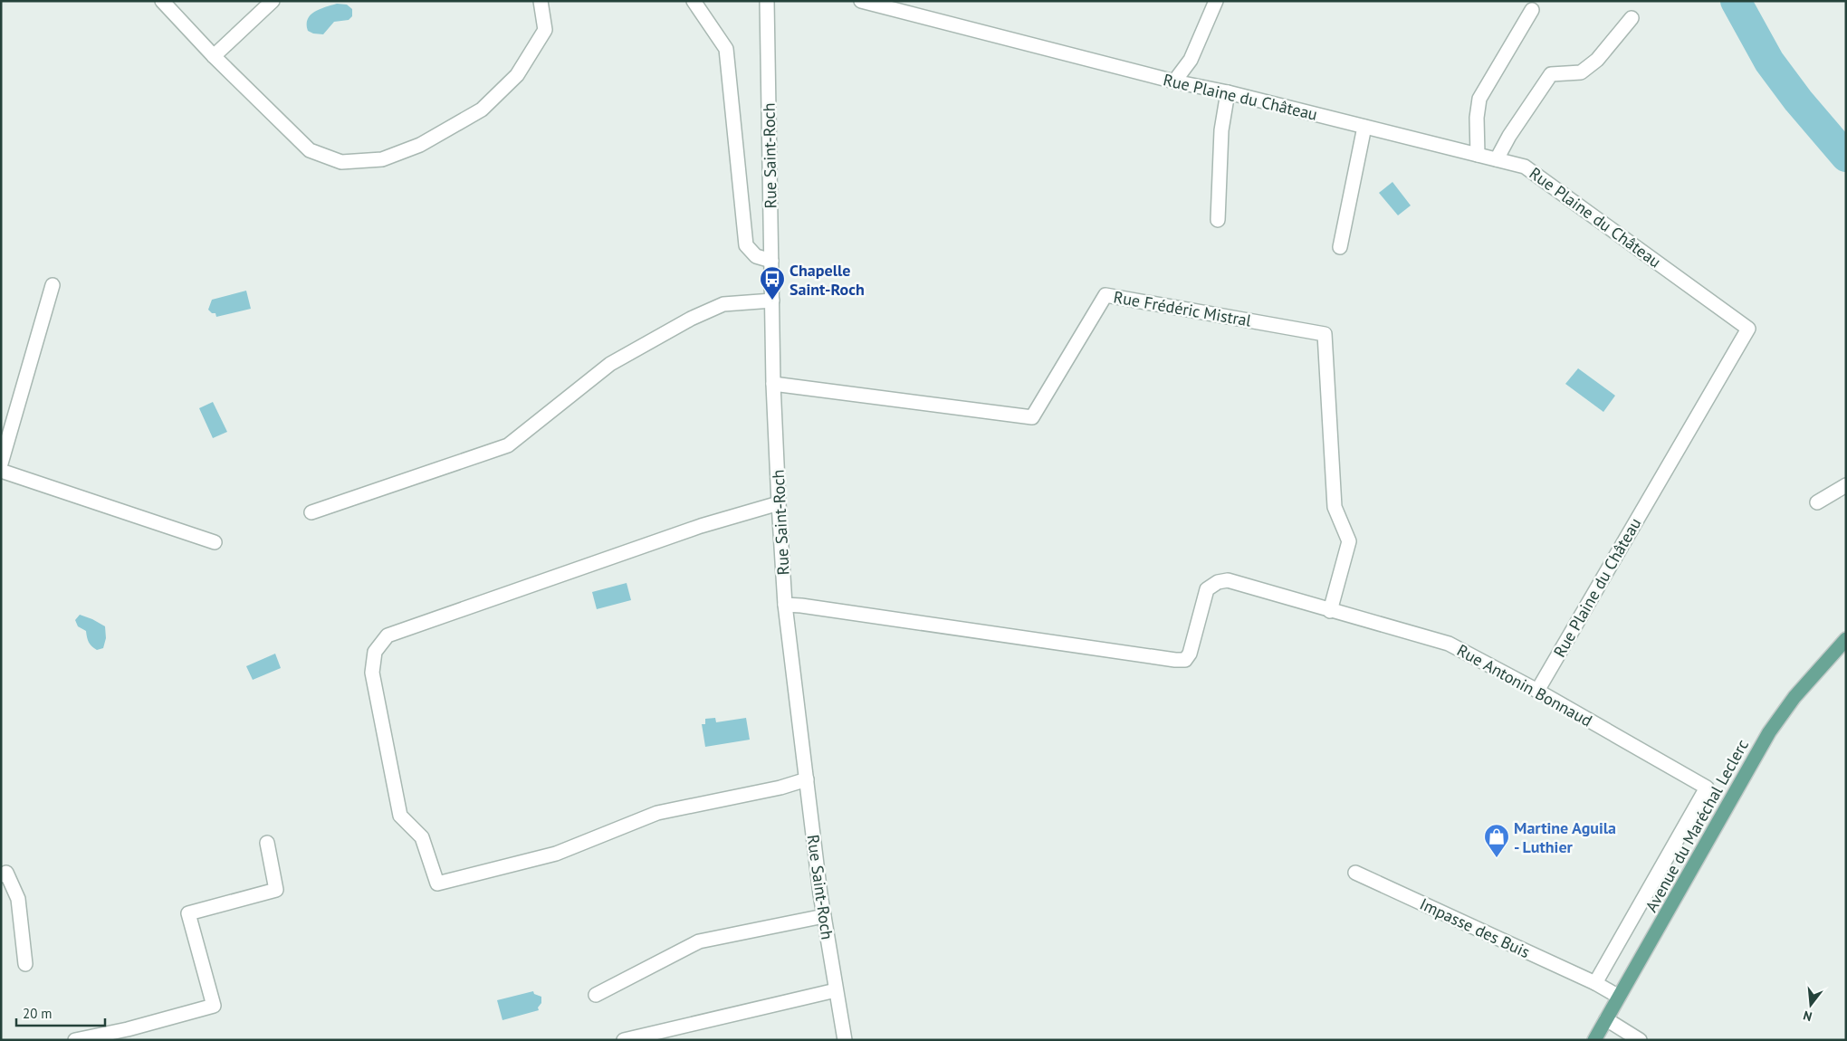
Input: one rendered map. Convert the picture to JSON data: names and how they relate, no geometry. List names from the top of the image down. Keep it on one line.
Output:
{"streets":{"main road":["Avenue du Maréchal Leclerc"],"street":["Rue Plaine du Château","Rue Saint-Roch","Rue Frédéric Mistral","Rue Antonin Bonnaud","Impasse des Buis"]},"crossings":[["Rue Plaine du Château","Rue Antonin Bonnaud"],["Rue Saint-Roch","Rue Frédéric Mistral"],["Rue Saint-Roch","Rue Antonin Bonnaud"],["Rue Frédéric Mistral","Rue Antonin Bonnaud"],["Rue Antonin Bonnaud","Impasse des Buis"],["Avenue du Maréchal Leclerc","Impasse des Buis"]],"places":{"bus stop":["Chapelle Saint-Roch"],"shop":["Martine Aguila - Luthier"]},"scale_bar":"20 m","north":"bottom"}
